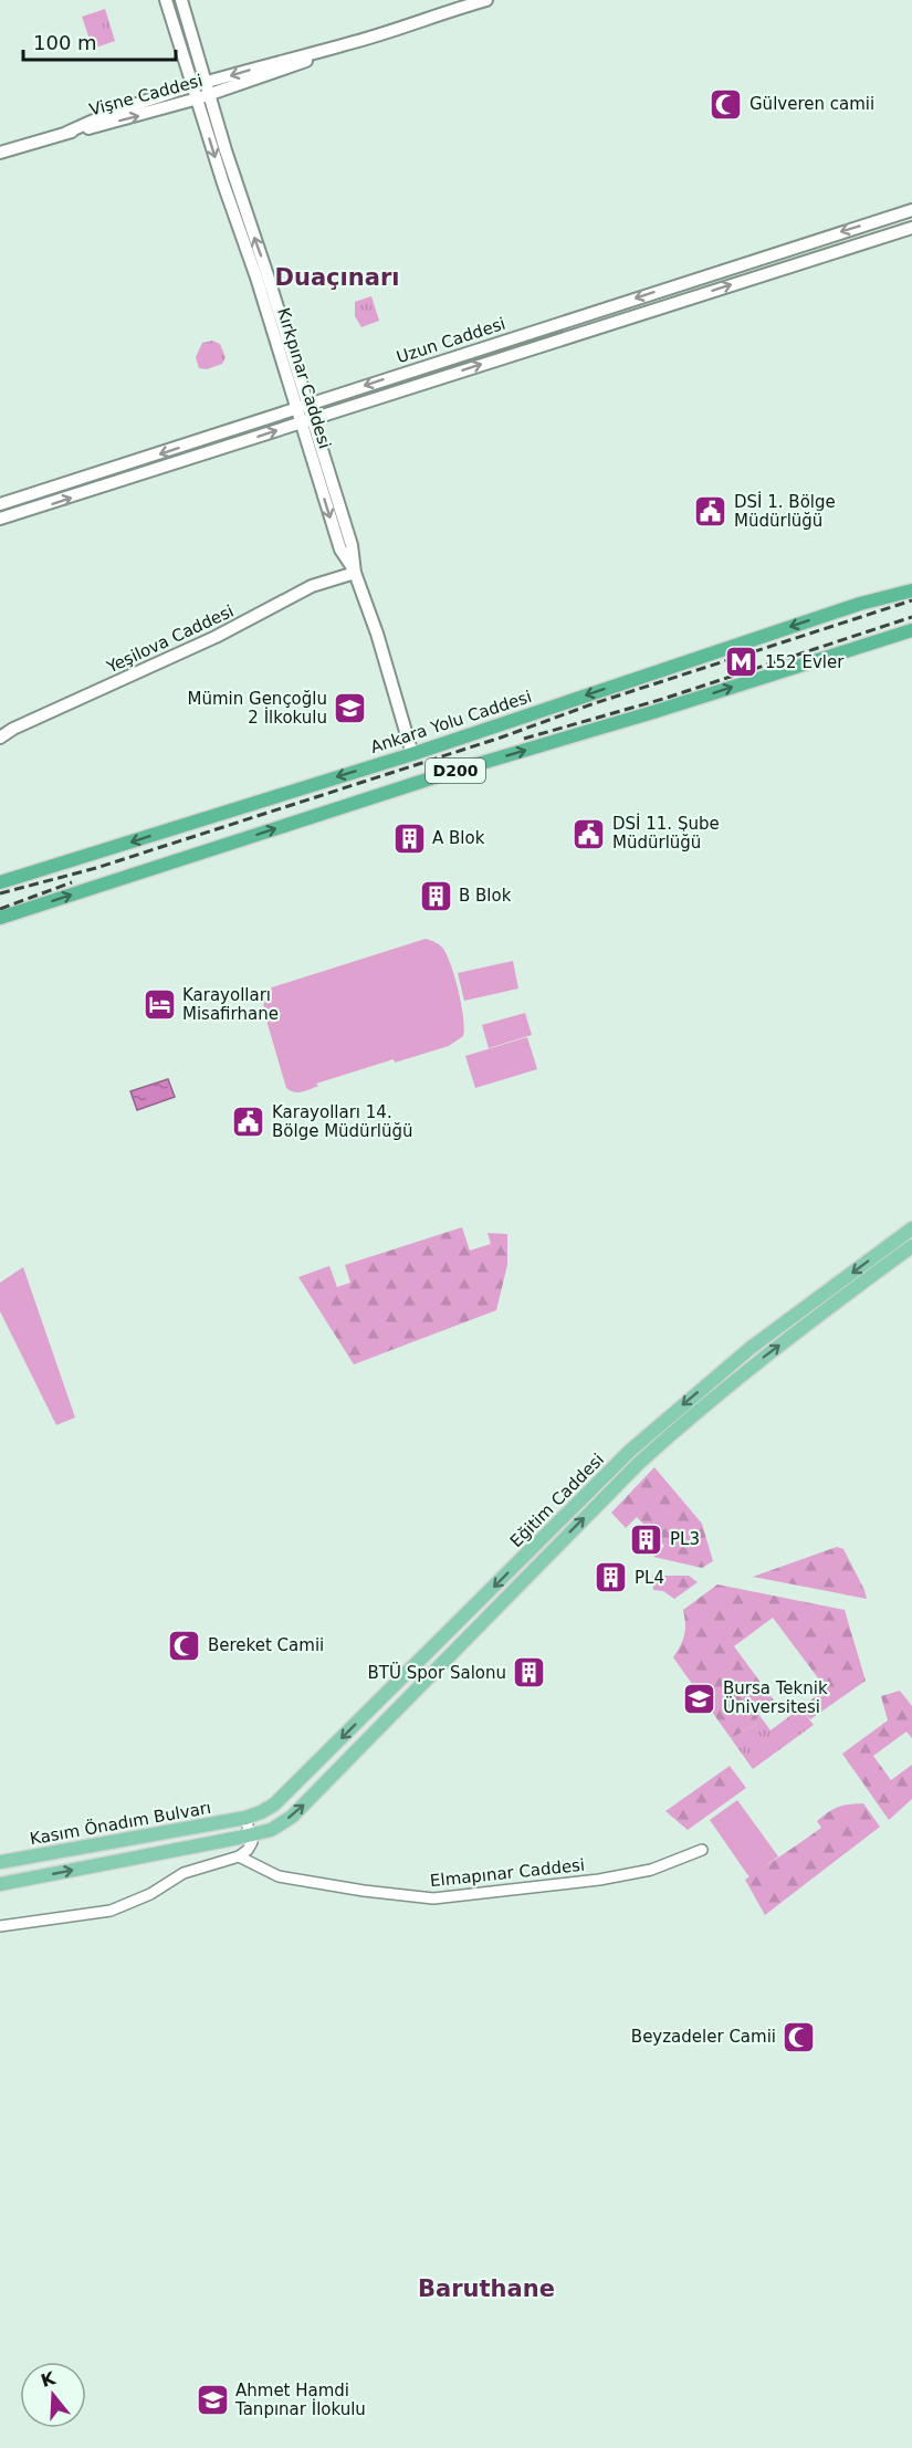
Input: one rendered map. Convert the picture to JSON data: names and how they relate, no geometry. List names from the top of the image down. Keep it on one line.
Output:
{"streets":{"highway":["Ankara Yolu Caddesi","D200"],"main road":["Vişne Caddesi","Uzun Caddesi","Kırkpınar Caddesi","Yeşilova Caddesi","Eğitim Caddesi","Kasım Önadım Bulvarı"],"street":["Elmapınar Caddesi"]},"crossings":[["Vişne Caddesi","Kırkpınar Caddesi"],["Uzun Caddesi","Kırkpınar Caddesi"],["Kırkpınar Caddesi","Yeşilova Caddesi"],["Kırkpınar Caddesi","Ankara Yolu Caddesi"],["Ankara Yolu Caddesi","D200"],["Eğitim Caddesi","Kasım Önadım Bulvarı"]],"one_way":["Eğitim Caddesi","Kasım Önadım Bulvarı"],"districts":["Duaçınarı","Baruthane"],"places":{"mosque":["Gülveren camii","Bereket Camii","Beyzadeler Camii"],"public building":["DSİ 1. Bölge Müdürlüğü","DSİ 11. Şube Müdürlüğü","Karayolları 14. Bölge Müdürlüğü"],"metro station":["152 Evler"],"school or university":["Mümin Gençoğlu 2 İlkokulu","Bursa Teknik Üniversitesi","Ahmet Hamdi Tanpınar İlokulu"],"building":["A Blok","B Blok","PL3","PL4","BTÜ Spor Salonu"],"hotel":["Karayolları Misafirhane"]},"scale_bar":"100 m","north":"top"}
